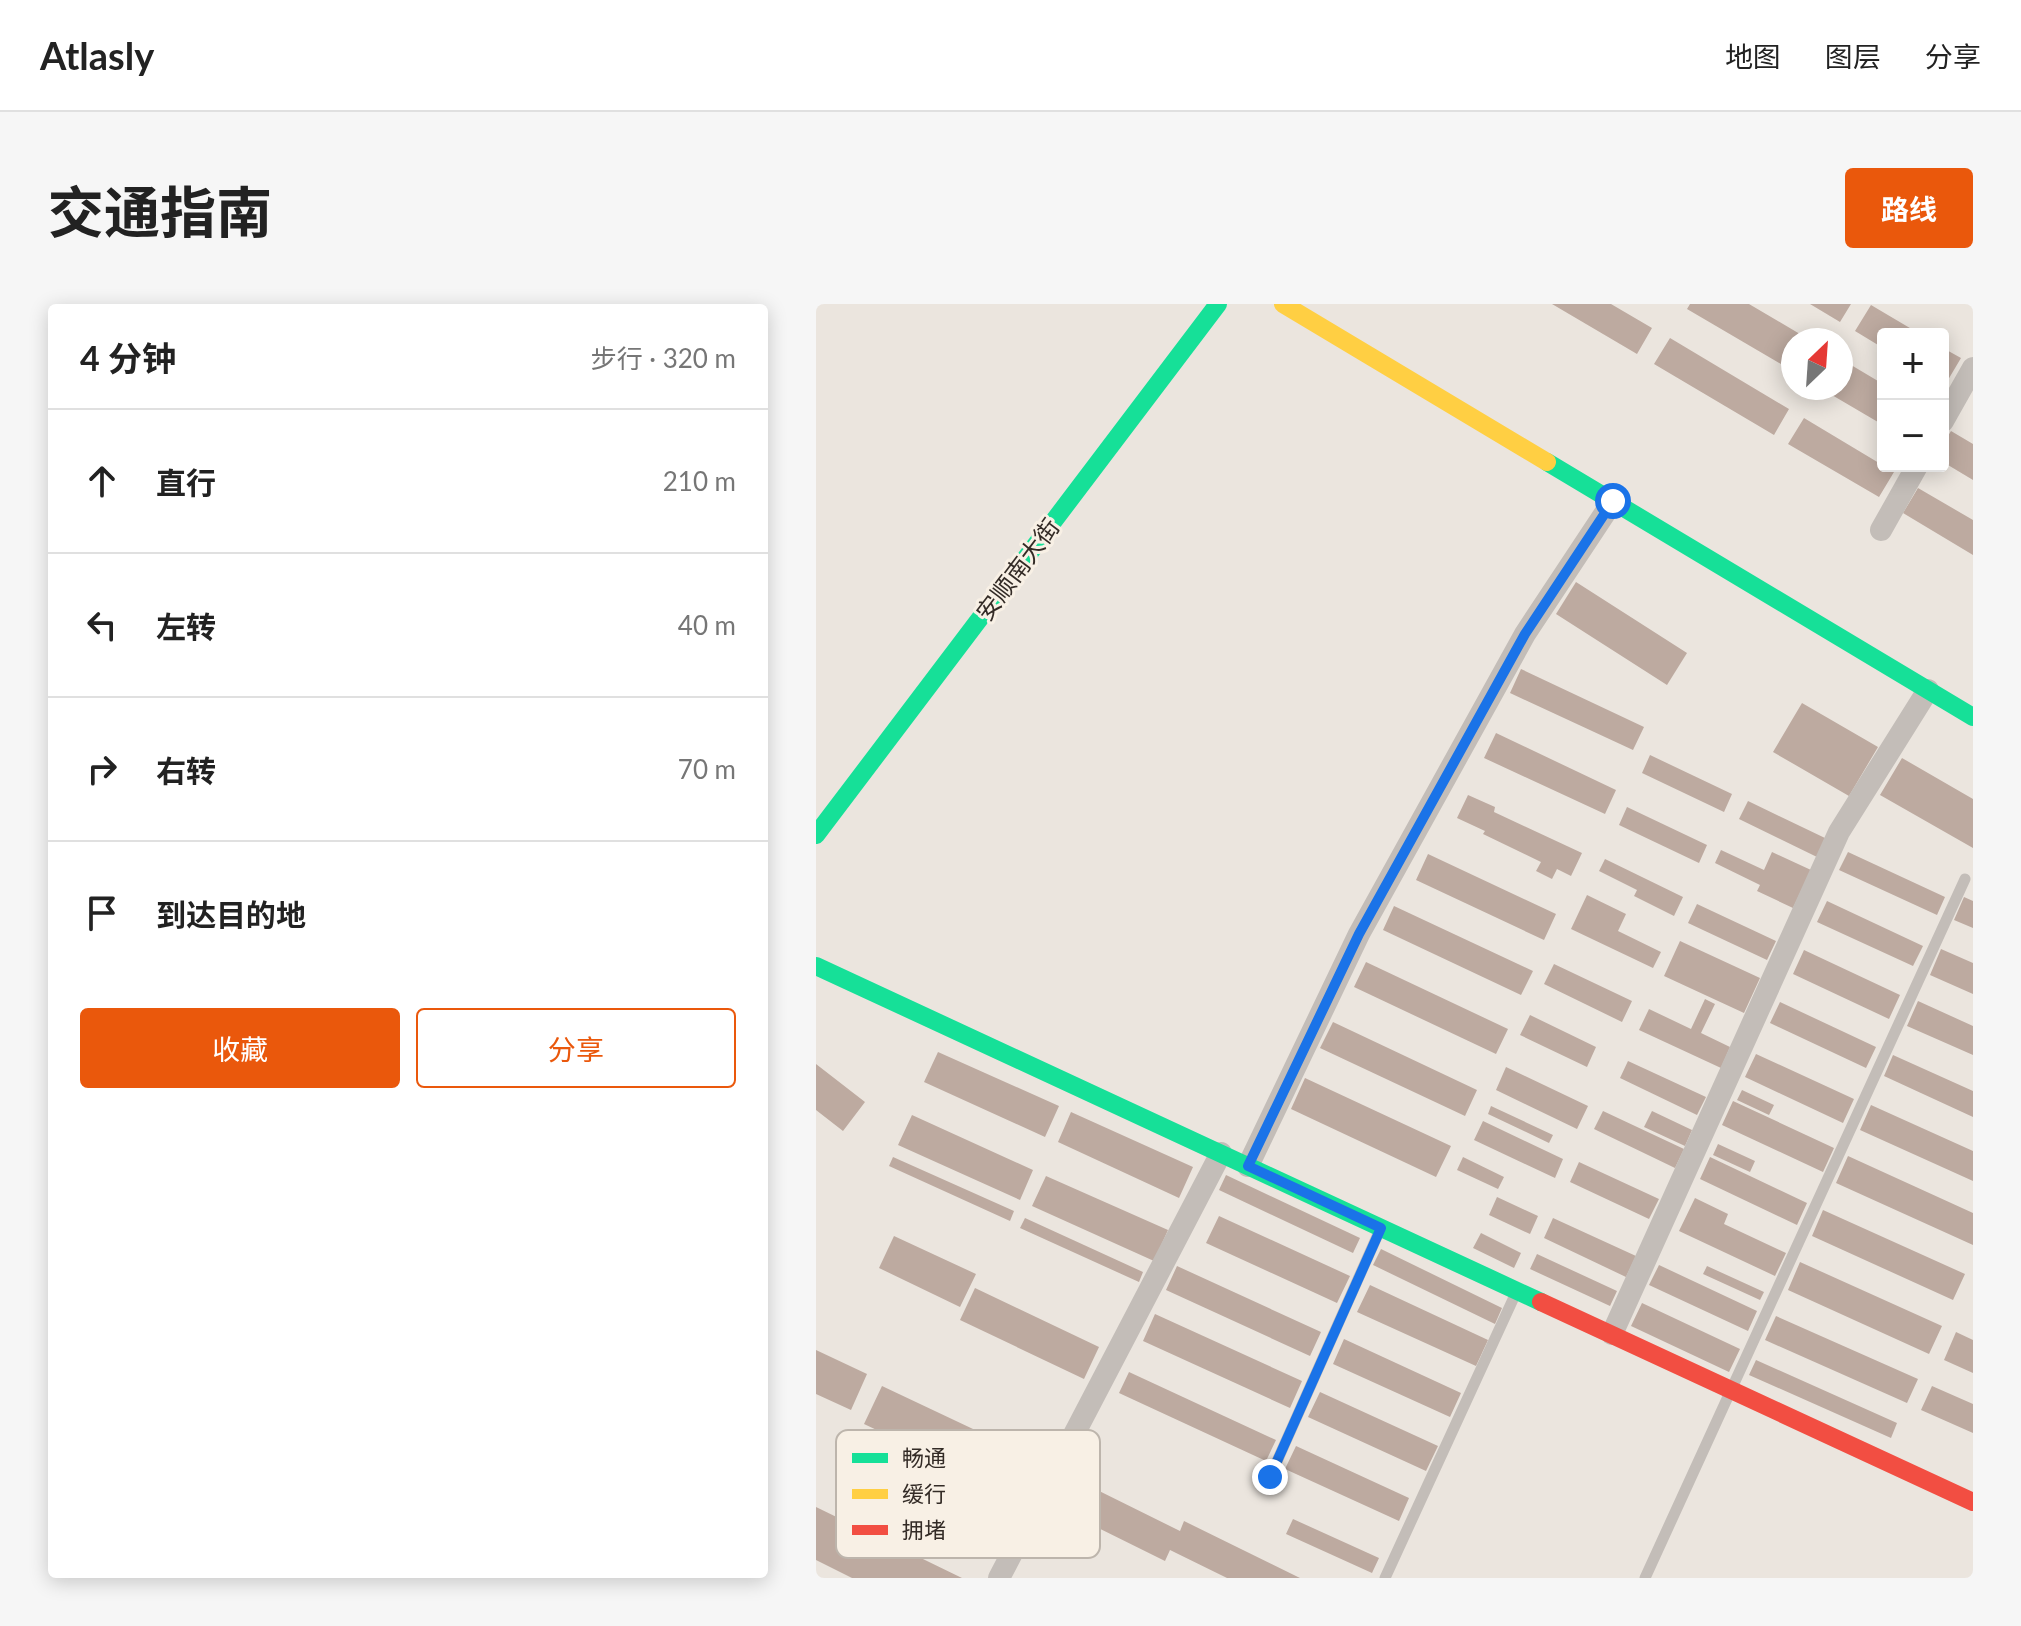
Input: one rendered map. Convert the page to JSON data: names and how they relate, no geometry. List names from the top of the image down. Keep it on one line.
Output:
{"streets":{"street":["安顺南大街"]},"legend":["畅通","缓行","拥堵"],"north":"top right","page":{"header":"Atlasly","nav":["地图","图层","分享"],"title":"交通指南","buttons":["路线",["收藏","分享"]],"heading":["4 分钟","步行 · 320 m"],"map_buttons":["+","−"],"list":[["直行","210 m"],["左转","40 m"],["右转","70 m"],"到达目的地"]}}
